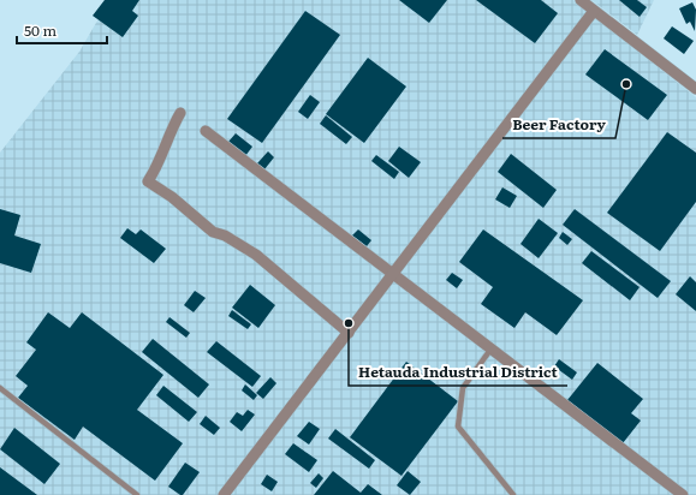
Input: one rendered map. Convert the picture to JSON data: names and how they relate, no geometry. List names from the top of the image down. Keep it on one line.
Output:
{"places":["Beer Factory","Hetauda Industrial District"],"scale_bar":"50 m"}
